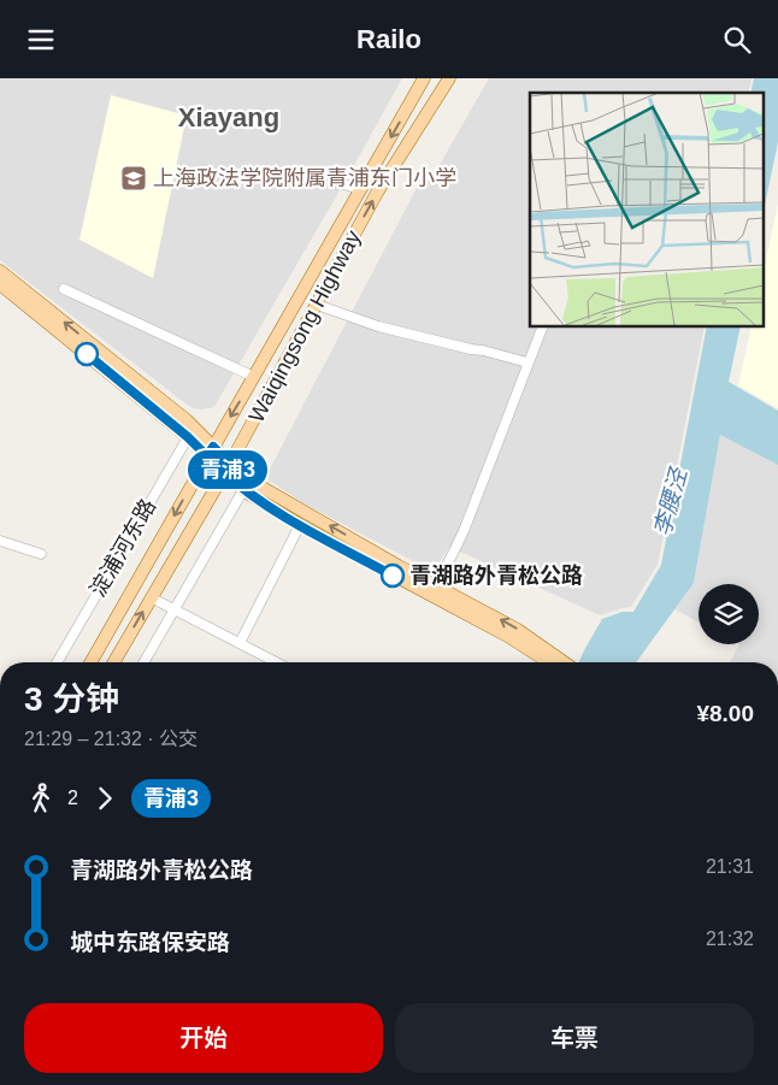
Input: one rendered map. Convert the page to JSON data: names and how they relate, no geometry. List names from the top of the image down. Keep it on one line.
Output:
{"streets":{"main road":["Waiqingsong Highway"],"street":["淀浦河东路"]},"districts":["Xiayang"],"water":["李腰泾"],"places":{"school or university":["上海政法学院附属青浦东门小学"],"other":["青湖路外青松公路"]},"lines":["bus line 青浦3"],"page":{"header":"Railo","on_map":"青浦3","heading":["3 分钟","21:29 – 21:32 · 公交","¥8.00"],"legs":["2","青浦3"],"list":[{"name":"青湖路外青松公路","value":"21:31"},{"name":"城中东路保安路","value":"21:32"}],"buttons":["开始","车票"]}}
